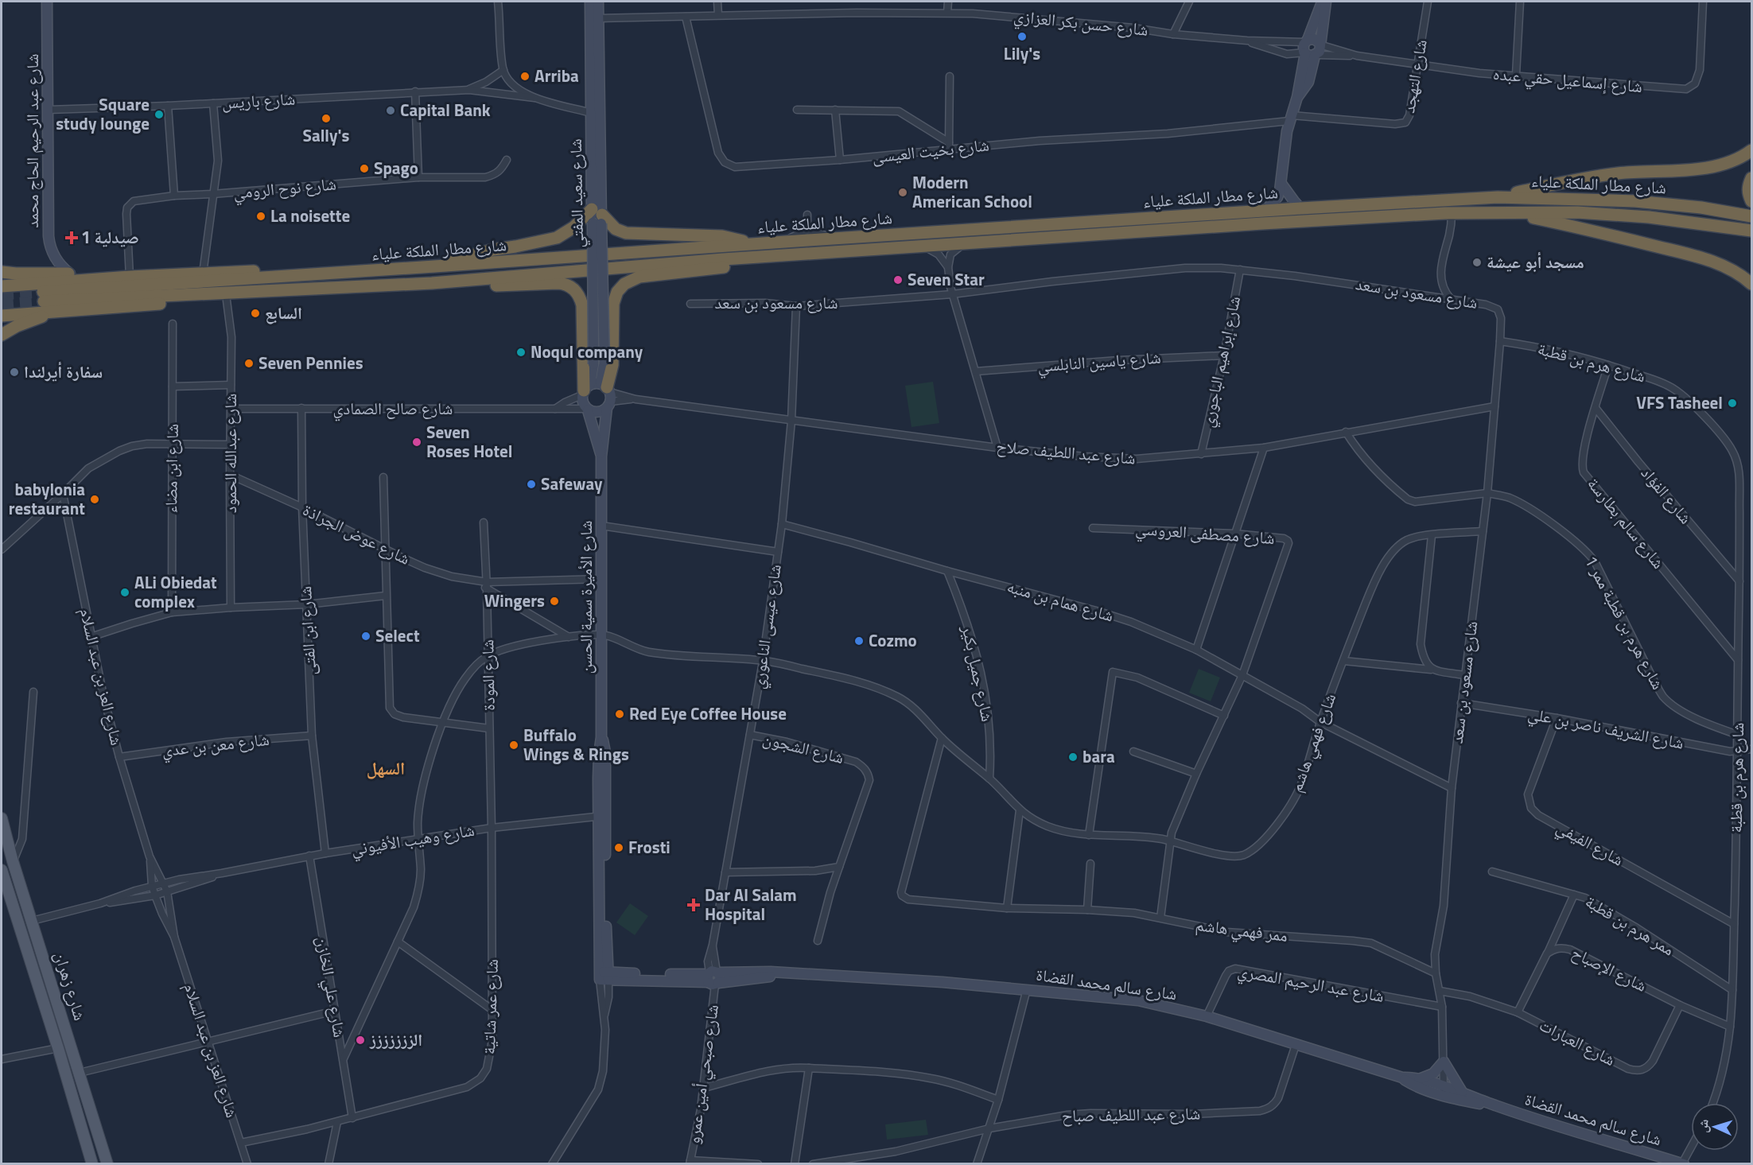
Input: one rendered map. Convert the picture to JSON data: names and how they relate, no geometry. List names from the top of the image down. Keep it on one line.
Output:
{"streets":{"highway":["شارع مطار الملكة علياء"],"main road":["شارع زهران"],"street":["شارع حسن بكر العزازي","شارع التهجد","شارع إسماعيل حقي عبده","شارع باريس","شارع عبد الرحيم الحاج محمد","شارع بخيت العيسى","شارع نوح الرومي","شارع سعيد المفتي","شارع مسعود بن سعد","شارع ياسين النابلسي","شارع إبراهيم الباجوري","شارع هرم بن قطبة","شارع صالح الصمادي","شارع عبد اللطيف صلاح","شارع عبدالله الحمود","شارع ابن مضاء","شارع الفؤاد","شارع سالم بطارسة","شارع مصطفى العروسي","شارع عوض الجراذة","شارع الأميرة سمية الحسن","شارع همام بن منبه","شارع هرم بن قطبة ممر 1","شارع عيسى الناعوري","شارع ابن الفتى","شارع جميل بكير","شارع المودة","شارع العز بن عبد السلام","شارع الشريف ناصر بن علي","شارع فهمي هاشم","شارع معن بن عدي","شارع الشجون","شارع وهيب الأفيوني","شارع الفيفي","ممر هرم بن قطبة","ممر فهمي هاشم","شارع الإصباح","شارع عبد الرحيم المصري","شارع سالم محمد القضاة","شارع علي الخازن","شارع عمر شاتية","شارع العبارات","شارع صبحي أمين عمرو","شارع عبد اللطيف صباح"]},"crossings":[["شارع حسن بكر العزازي","شارع إسماعيل حقي عبده"],["شارع حسن بكر العزازي","شارع بخيت العيسى"],["شارع حسن بكر العزازي","شارع سعيد المفتي"],["شارع التهجد","شارع إسماعيل حقي عبده"],["شارع التهجد","شارع بخيت العيسى"],["شارع باريس","شارع عبد الرحيم الحاج محمد"],["شارع سعيد المفتي","شارع صالح الصمادي"],["شارع سعيد المفتي","شارع عبد اللطيف صلاح"],["شارع سعيد المفتي","شارع الأميرة سمية الحسن"],["شارع مسعود بن سعد","شارع إبراهيم الباجوري"],["شارع مسعود بن سعد","شارع هرم بن قطبة"],["شارع مسعود بن سعد","شارع عبد اللطيف صلاح"],["شارع مسعود بن سعد","شارع همام بن منبه"],["شارع مسعود بن سعد","شارع هرم بن قطبة ممر 1"],["شارع مسعود بن سعد","شارع عيسى الناعوري"],["شارع مسعود بن سعد","شارع الشريف ناصر بن علي"],["شارع مسعود بن سعد","شارع فهمي هاشم"],["شارع مسعود بن سعد","ممر فهمي هاشم"],["شارع مسعود بن سعد","شارع عبد الرحيم المصري"],["شارع مسعود بن سعد","شارع سالم محمد القضاة"],["شارع مسعود بن سعد","شارع العبارات"],["شارع ياسين النابلسي","شارع إبراهيم الباجوري"],["شارع إبراهيم الباجوري","شارع عبد اللطيف صلاح"],["شارع هرم بن قطبة","شارع الفؤاد"],["شارع هرم بن قطبة","شارع سالم بطارسة"],["شارع هرم بن قطبة","شارع هرم بن قطبة ممر 1"],["شارع هرم بن قطبة","شارع الشريف ناصر بن علي"],["شارع هرم بن قطبة","شارع الفيفي"],["شارع هرم بن قطبة","ممر هرم بن قطبة"],["شارع هرم بن قطبة","شارع الإصباح"],["شارع صالح الصمادي","شارع عبدالله الحمود"],["شارع صالح الصمادي","شارع الأميرة سمية الحسن"],["شارع صالح الصمادي","شارع ابن الفتى"],["شارع عبد اللطيف صلاح","شارع الأميرة سمية الحسن"],["شارع عبد اللطيف صلاح","شارع عيسى الناعوري"],["شارع عبدالله الحمود","شارع عوض الجراذة"],["شارع الفؤاد","شارع سالم بطارسة"],["شارع مصطفى العروسي","شارع همام بن منبه"],["شارع عوض الجراذة","شارع الأميرة سمية الحسن"],["شارع عوض الجراذة","شارع ابن الفتى"],["شارع عوض الجراذة","شارع المودة"],["شارع الأميرة سمية الحسن","شارع فهمي هاشم"],["شارع الأميرة سمية الحسن","شارع وهيب الأفيوني"],["شارع الأميرة سمية الحسن","شارع سالم محمد القضاة"],["شارع همام بن منبه","شارع عيسى الناعوري"],["شارع همام بن منبه","شارع جميل بكير"],["شارع همام بن منبه","شارع فهمي هاشم"],["شارع عيسى الناعوري","شارع فهمي هاشم"],["شارع عيسى الناعوري","شارع الشجون"],["شارع عيسى الناعوري","شارع سالم محمد القضاة"],["شارع عيسى الناعوري","شارع صبحي أمين عمرو"],["شارع ابن الفتى","شارع معن بن عدي"],["شارع ابن الفتى","شارع وهيب الأفيوني"],["شارع جميل بكير","شارع فهمي هاشم"],["شارع المودة","شارع وهيب الأفيوني"],["شارع المودة","شارع عمر شاتية"],["شارع العز بن عبد السلام","شارع معن بن عدي"],["شارع العز بن عبد السلام","شارع وهيب الأفيوني"],["شارع العز بن عبد السلام","شارع عمر شاتية"],["شارع الشريف ناصر بن علي","شارع الفيفي"],["شارع فهمي هاشم","ممر فهمي هاشم"],["شارع وهيب الأفيوني","شارع زهران"],["شارع وهيب الأفيوني","شارع علي الخازن"],["شارع وهيب الأفيوني","شارع عمر شاتية"],["شارع الإصباح","شارع العبارات"],["شارع عبد الرحيم المصري","شارع سالم محمد القضاة"],["شارع سالم محمد القضاة","شارع صبحي أمين عمرو"],["شارع سالم محمد القضاة","شارع عبد اللطيف صباح"],["شارع علي الخازن","شارع عمر شاتية"]],"districts":["السهل"],"places":{"other":["Lily's","Arriba","Capital Bank","Square study lounge","Sally's","Spago","Modern American School","La noisette","مسجد أبو عيشة","Seven Star","السابع","Noqul company","Seven Pennies","سفارة أيرلندا","VFS Tasheel","Seven Roses Hotel","Safeway","babylonia restaurant","ALi Obiedat complex","Wingers","Select","Cozmo","Red Eye Coffee House","Buffalo Wings & Rings","bara","Frosti","الززززززز"],"health":["صيدلية 1","Dar Al Salam Hospital"]},"north":"left"}
